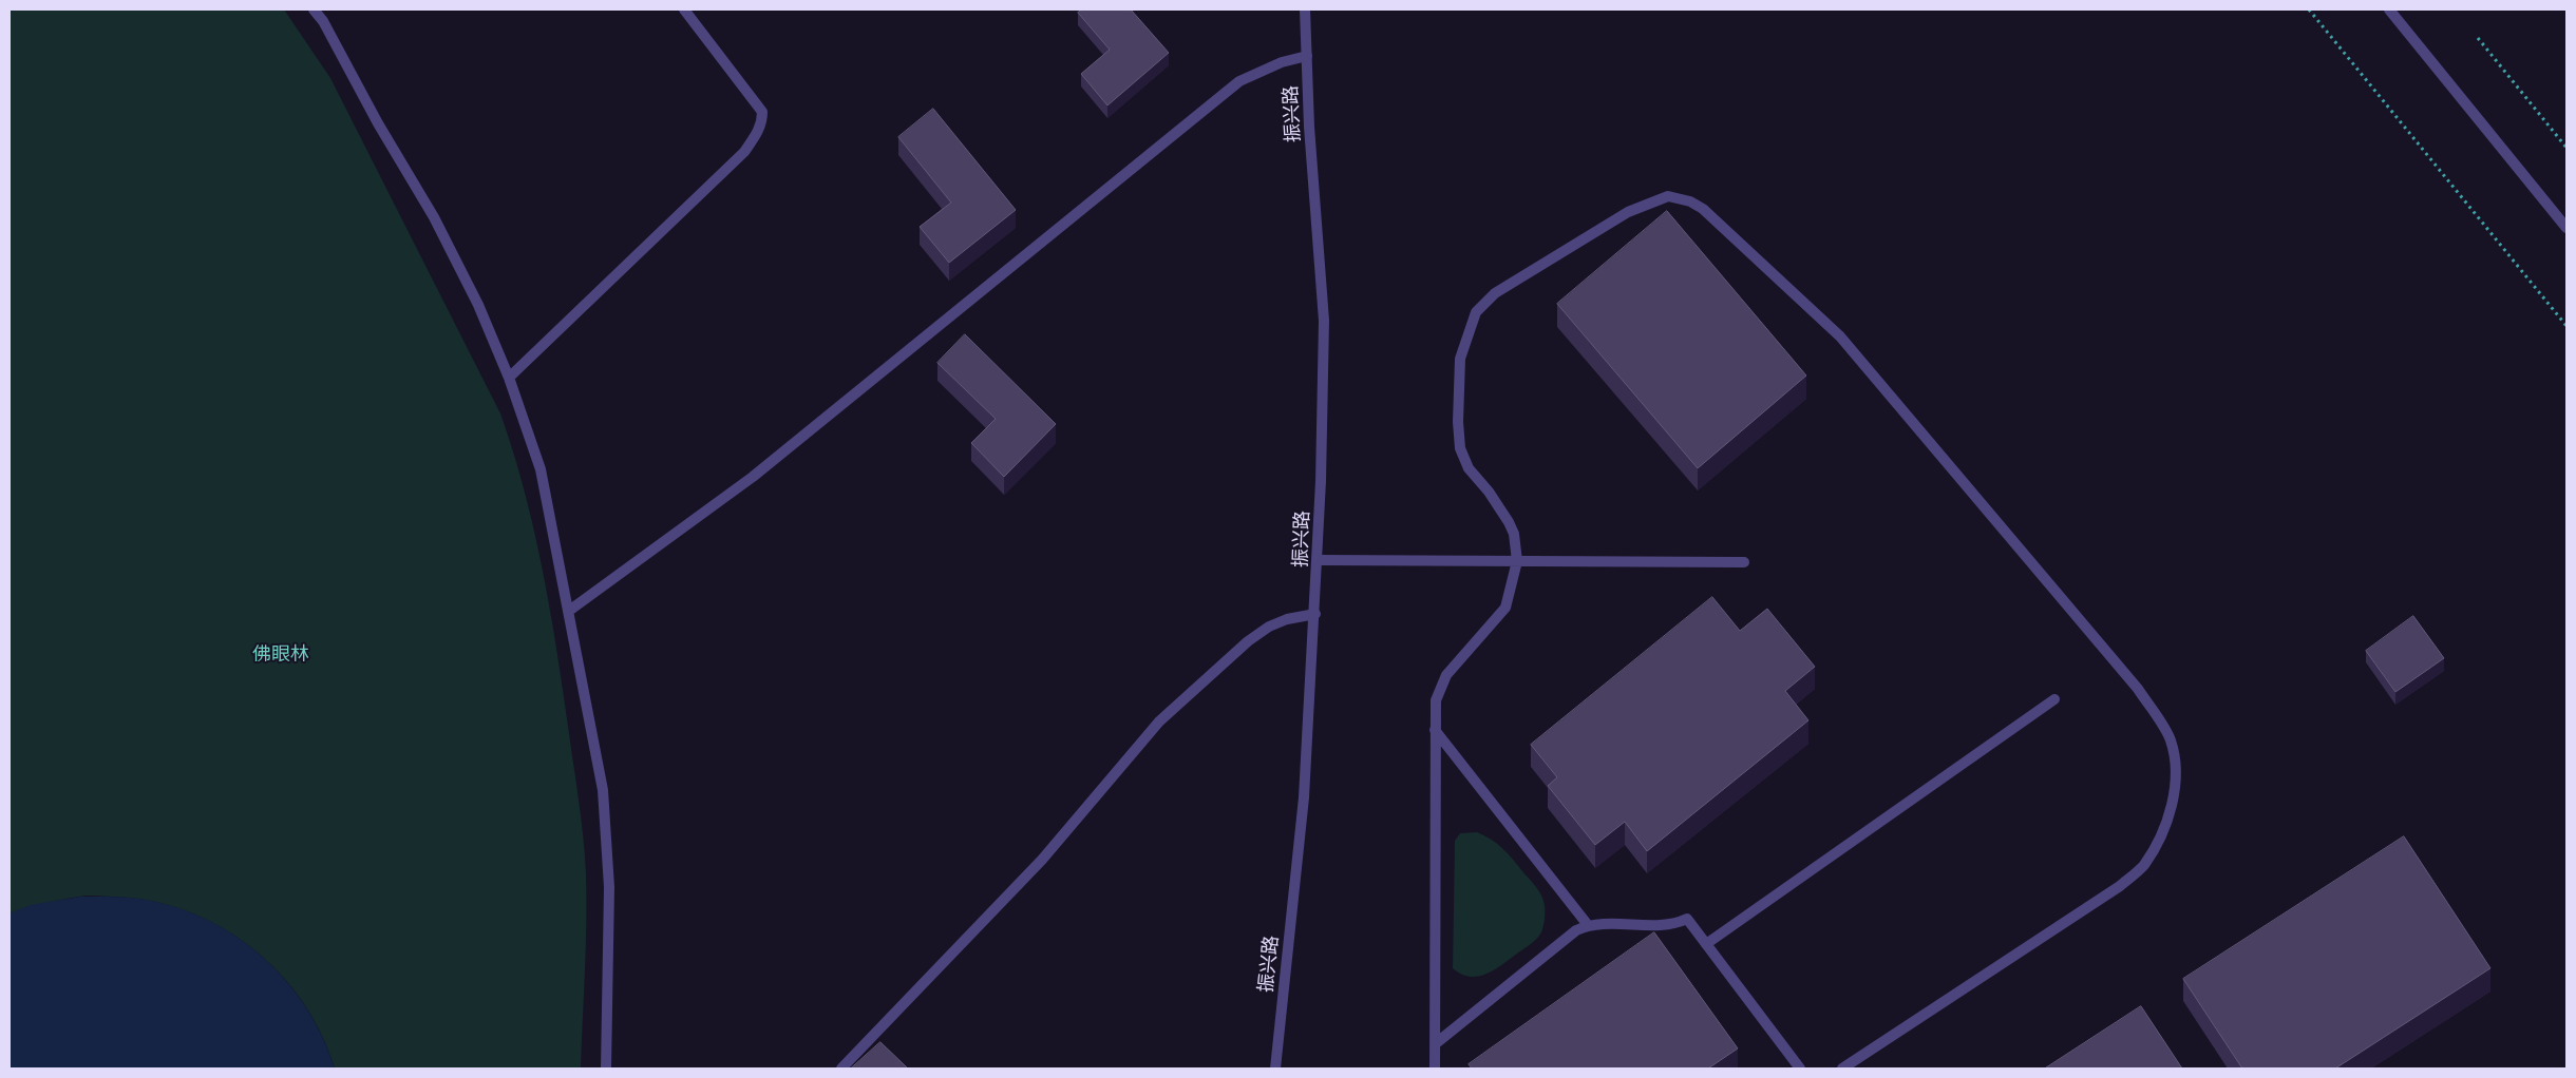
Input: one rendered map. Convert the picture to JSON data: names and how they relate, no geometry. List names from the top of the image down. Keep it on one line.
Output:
{"streets":{"street":["振兴路"]},"parks":["佛眼林"]}
